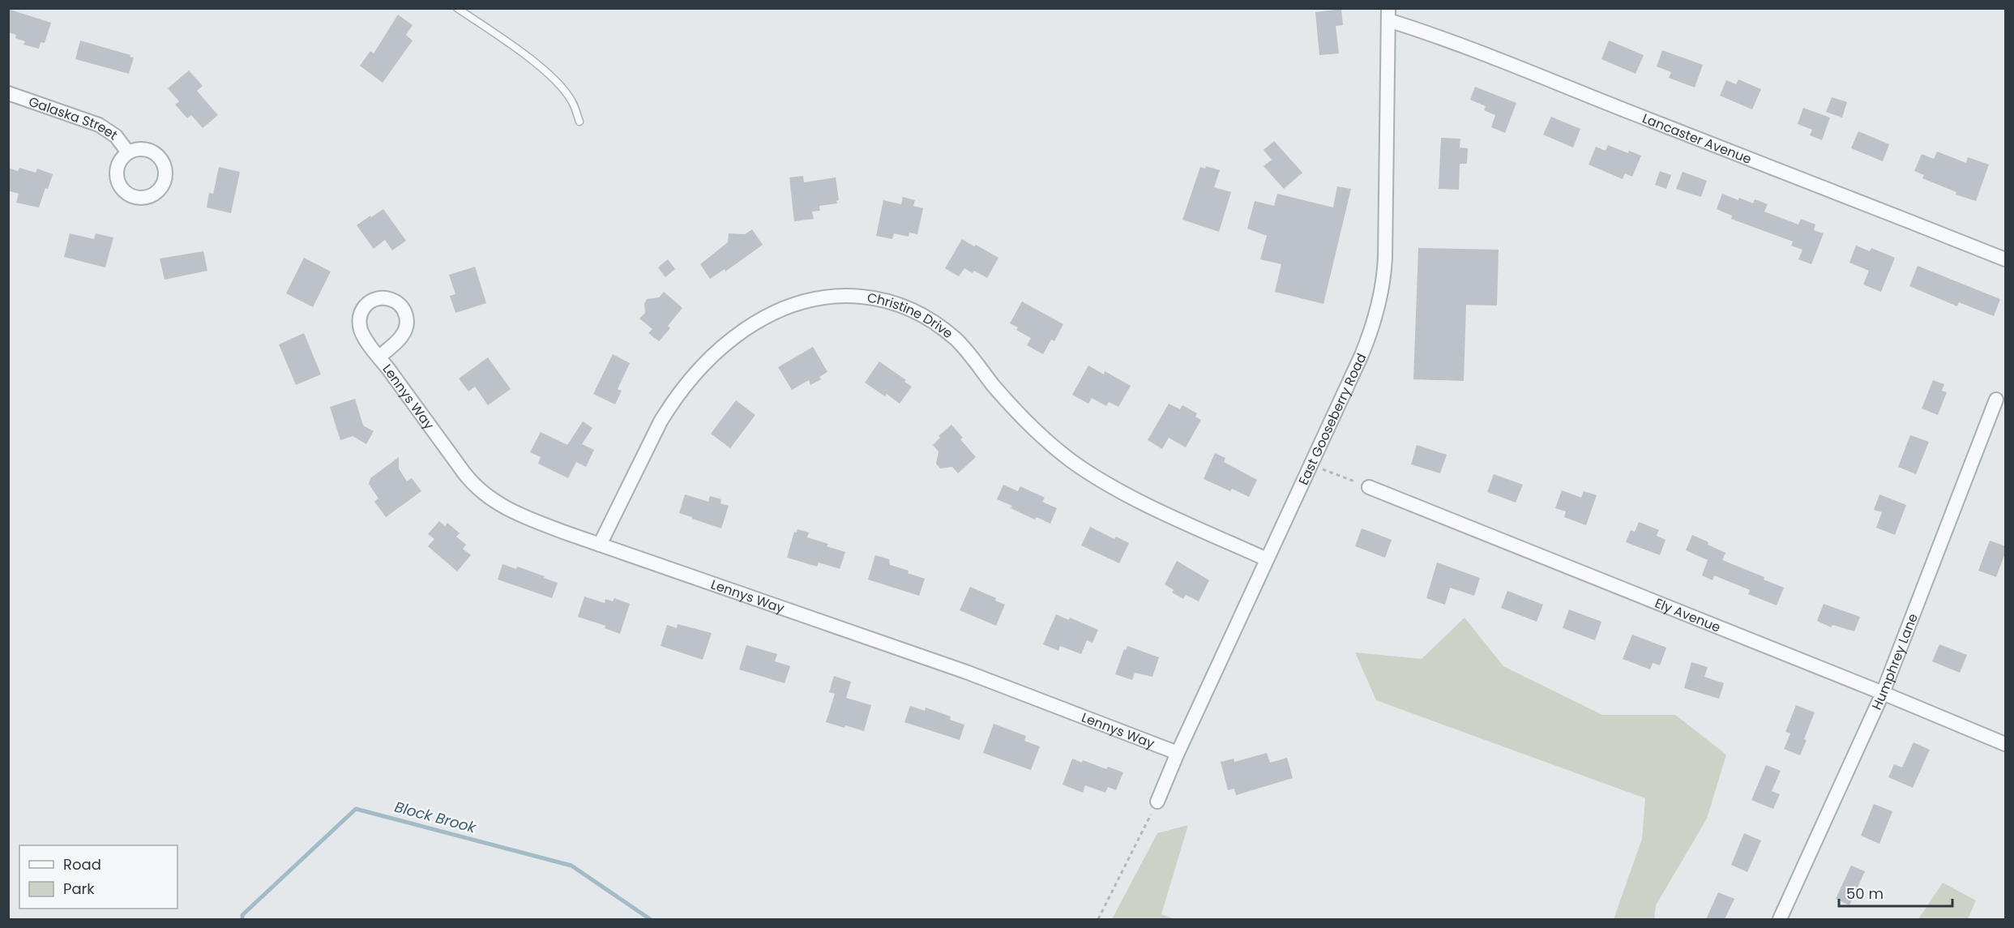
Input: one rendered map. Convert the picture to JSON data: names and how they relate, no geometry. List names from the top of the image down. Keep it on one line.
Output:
{"streets":{"street":["Galaska Street","Lancaster Avenue","Christine Drive","Lennys Way","East Gooseberry Road","Ely Avenue","Humphrey Lane"]},"crossings":[["Lancaster Avenue","East Gooseberry Road"],["Christine Drive","Lennys Way"],["Christine Drive","East Gooseberry Road"],["Lennys Way","East Gooseberry Road"],["Ely Avenue","Humphrey Lane"]],"water":["Block Brook"],"legend":["Road","Park"],"scale_bar":"50 m"}
